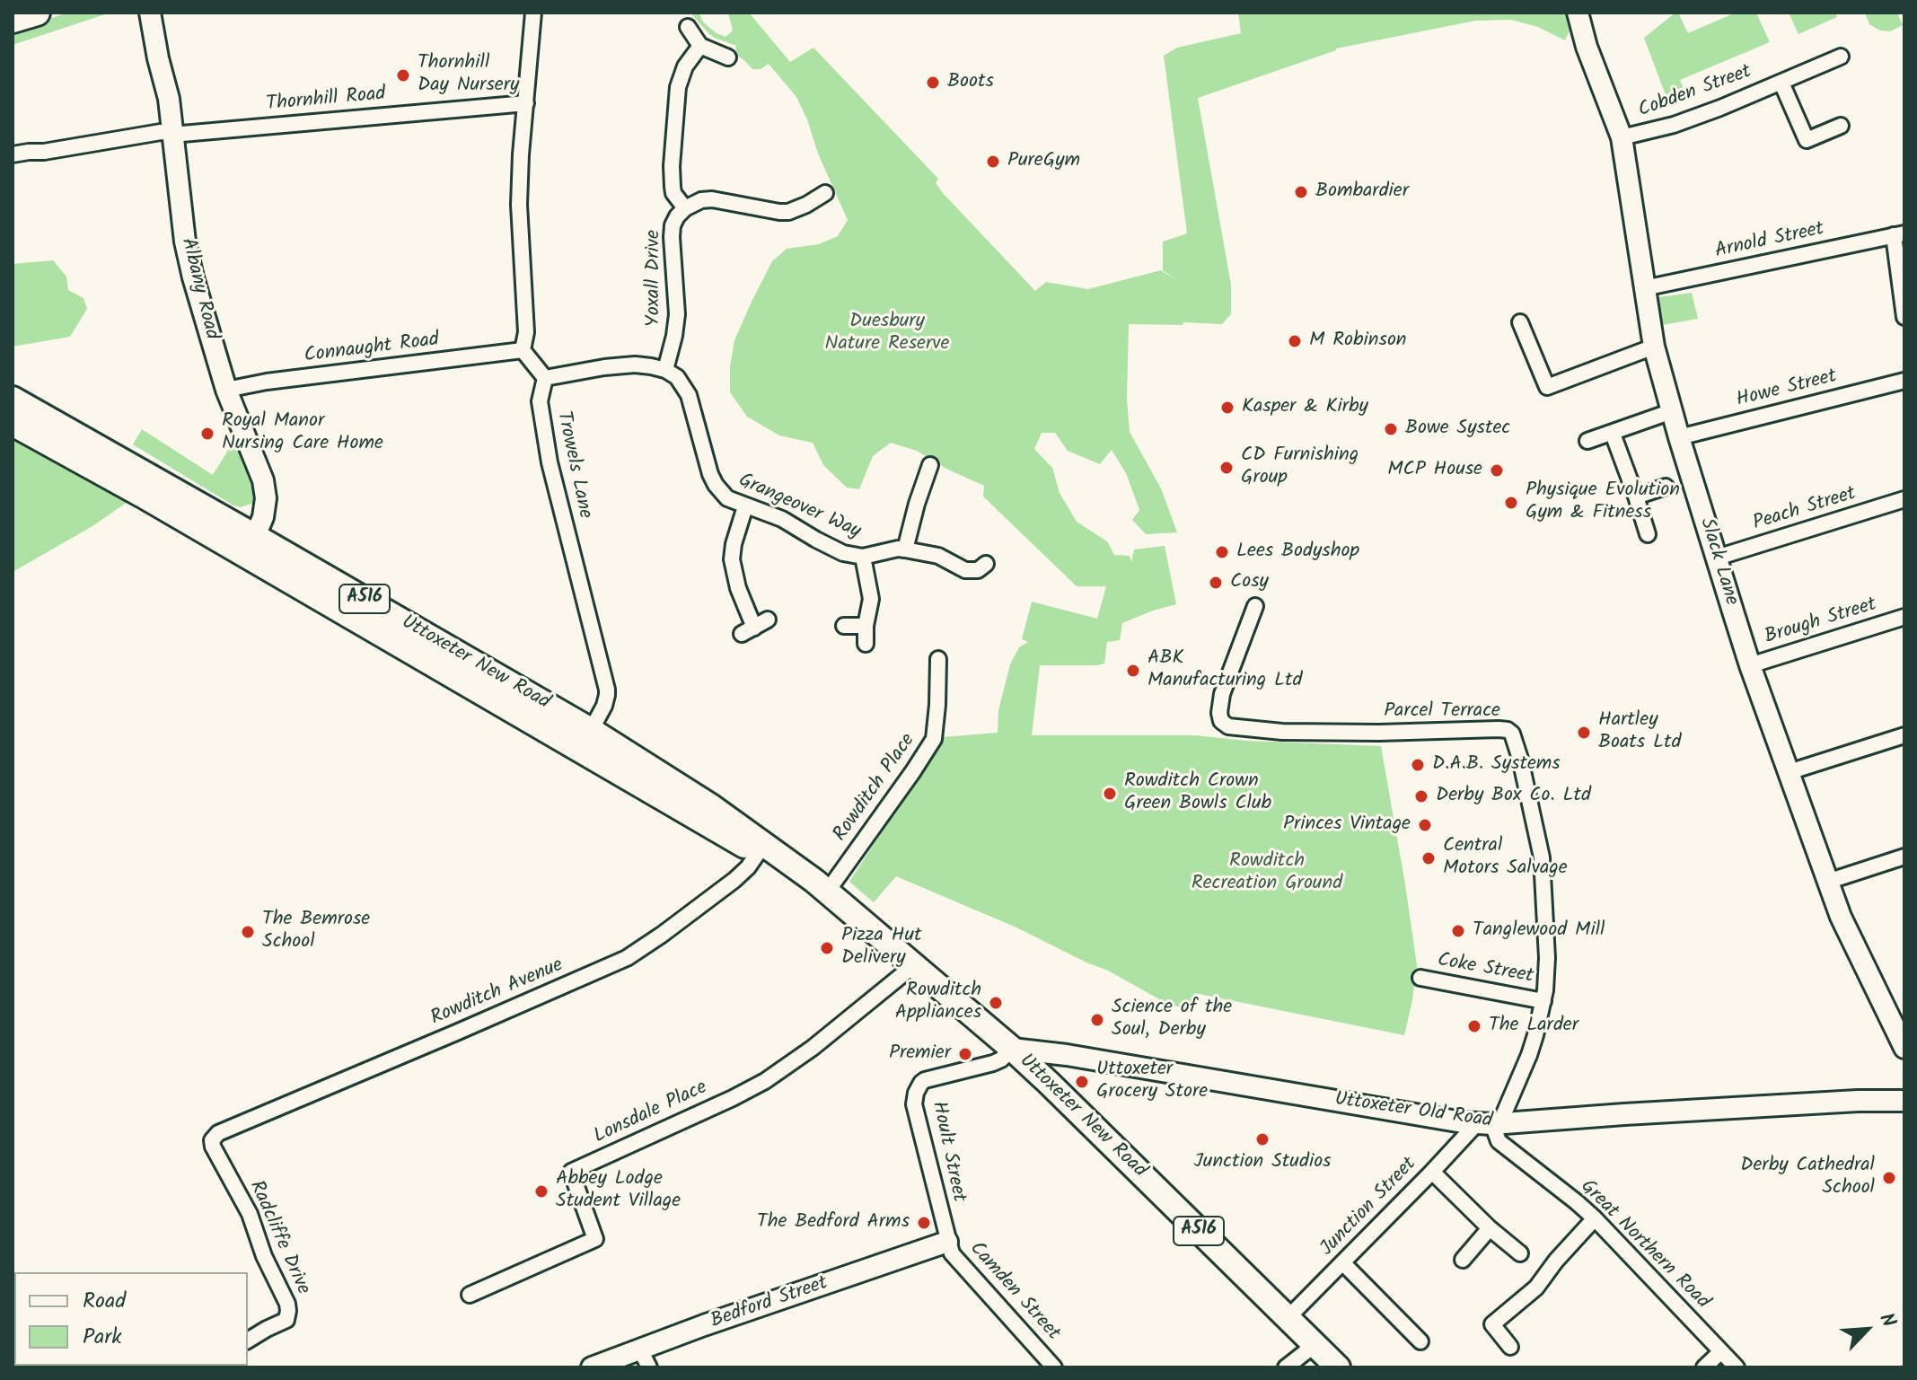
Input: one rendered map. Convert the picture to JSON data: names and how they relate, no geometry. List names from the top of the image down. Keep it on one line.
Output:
{"streets":{"main road":["A516","Uttoxeter New Road"],"street":["Cobden Street","Thornhill Road","Arnold Street","Yoxall Drive","Albany Road","Connaught Road","Howe Street","Trowels Lane","Grangeover Way","Peach Street","Slack Lane","Brough Street","Parcel Terrace","Rowditch Place","Coke Street","Rowditch Avenue","Uttoxeter Old Road","Lonsdale Place","Hoult Street","Junction Street","Radcliffe Drive","Great Northern Road","Camden Street","Bedford Street"]},"crossings":[["Cobden Street","Slack Lane"],["Thornhill Road","Albany Road"],["Arnold Street","Slack Lane"],["Yoxall Drive","Grangeover Way"],["Albany Road","Connaught Road"],["Albany Road","Uttoxeter New Road"],["Howe Street","Slack Lane"],["Trowels Lane","Uttoxeter New Road"],["Peach Street","Slack Lane"],["Slack Lane","Brough Street"],["Uttoxeter New Road","Rowditch Place"],["Uttoxeter New Road","Rowditch Avenue"],["Uttoxeter New Road","Uttoxeter Old Road"],["Uttoxeter New Road","Lonsdale Place"],["Uttoxeter New Road","Hoult Street"],["Uttoxeter New Road","Junction Street"],["Parcel Terrace","Coke Street"],["Parcel Terrace","Uttoxeter Old Road"],["Parcel Terrace","Junction Street"],["Parcel Terrace","Great Northern Road"],["Rowditch Avenue","Radcliffe Drive"],["Uttoxeter Old Road","Hoult Street"],["Uttoxeter Old Road","Junction Street"],["Uttoxeter Old Road","Great Northern Road"],["Hoult Street","Camden Street"],["Hoult Street","Bedford Street"],["Junction Street","Great Northern Road"],["Camden Street","Bedford Street"]],"parks":["Duesbury Nature Reserve","Rowditch Recreation Ground"],"places":["Thornhill Day Nursery","Boots","PureGym","Bombardier","M Robinson","Kasper & Kirby","Bowe Systec","Royal Manor Nursing Care Home","CD Furnishing Group","MCP House","Physique Evolution Gym & Fitness","Lees Bodyshop","Cosy","ABK Manufacturing Ltd","Hartley Boats Ltd","D.A.B. Systems","Rowditch Crown Green Bowls Club","Derby Box Co. Ltd","Princes Vintage","Central Motors Salvage","Tanglewood Mill","The Bemrose School","Pizza Hut Delivery","Rowditch Appliances","Science of the Soul, Derby","The Larder","Premier","Uttoxeter Grocery Store","Junction Studios","Derby Cathedral School","Abbey Lodge Student Village","The Bedford Arms"],"legend":["Road","Park"],"north":"top right"}
